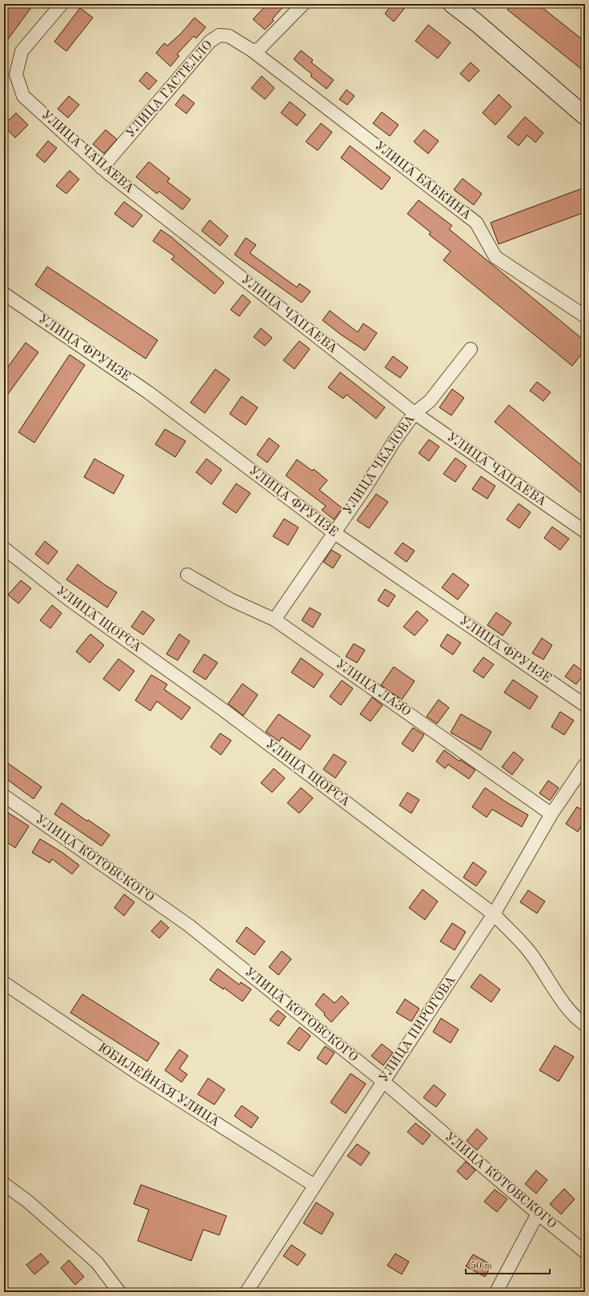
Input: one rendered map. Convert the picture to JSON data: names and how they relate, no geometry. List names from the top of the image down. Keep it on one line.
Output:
{"streets":{"street":["УЛИЦА ГАСТЕЛЛО","УЛИЦА ЧАПАЕВА","УЛИЦА БАБКИНА","УЛИЦА ФРУНЗЕ","УЛИЦА ЧКАЛОВА","УЛИЦА ЩОРСА","УЛИЦА ЛАЗО","УЛИЦА КОТОВСКОГО","УЛИЦА ПИРОГОВА","ЮБИЛЕЙНАЯ УЛИЦА"]},"crossings":[["УЛИЦА ГАСТЕЛЛО","УЛИЦА ЧАПАЕВА"],["УЛИЦА ГАСТЕЛЛО","УЛИЦА БАБКИНА"],["УЛИЦА ЧАПАЕВА","УЛИЦА ЧКАЛОВА"],["УЛИЦА ФРУНЗЕ","УЛИЦА ЧКАЛОВА"],["УЛИЦА ЧКАЛОВА","УЛИЦА ЛАЗО"],["УЛИЦА ЩОРСА","УЛИЦА ПИРОГОВА"],["УЛИЦА ЛАЗО","УЛИЦА ПИРОГОВА"],["УЛИЦА КОТОВСКОГО","УЛИЦА ПИРОГОВА"],["УЛИЦА ПИРОГОВА","ЮБИЛЕЙНАЯ УЛИЦА"]],"scale_bar":"50 m"}
